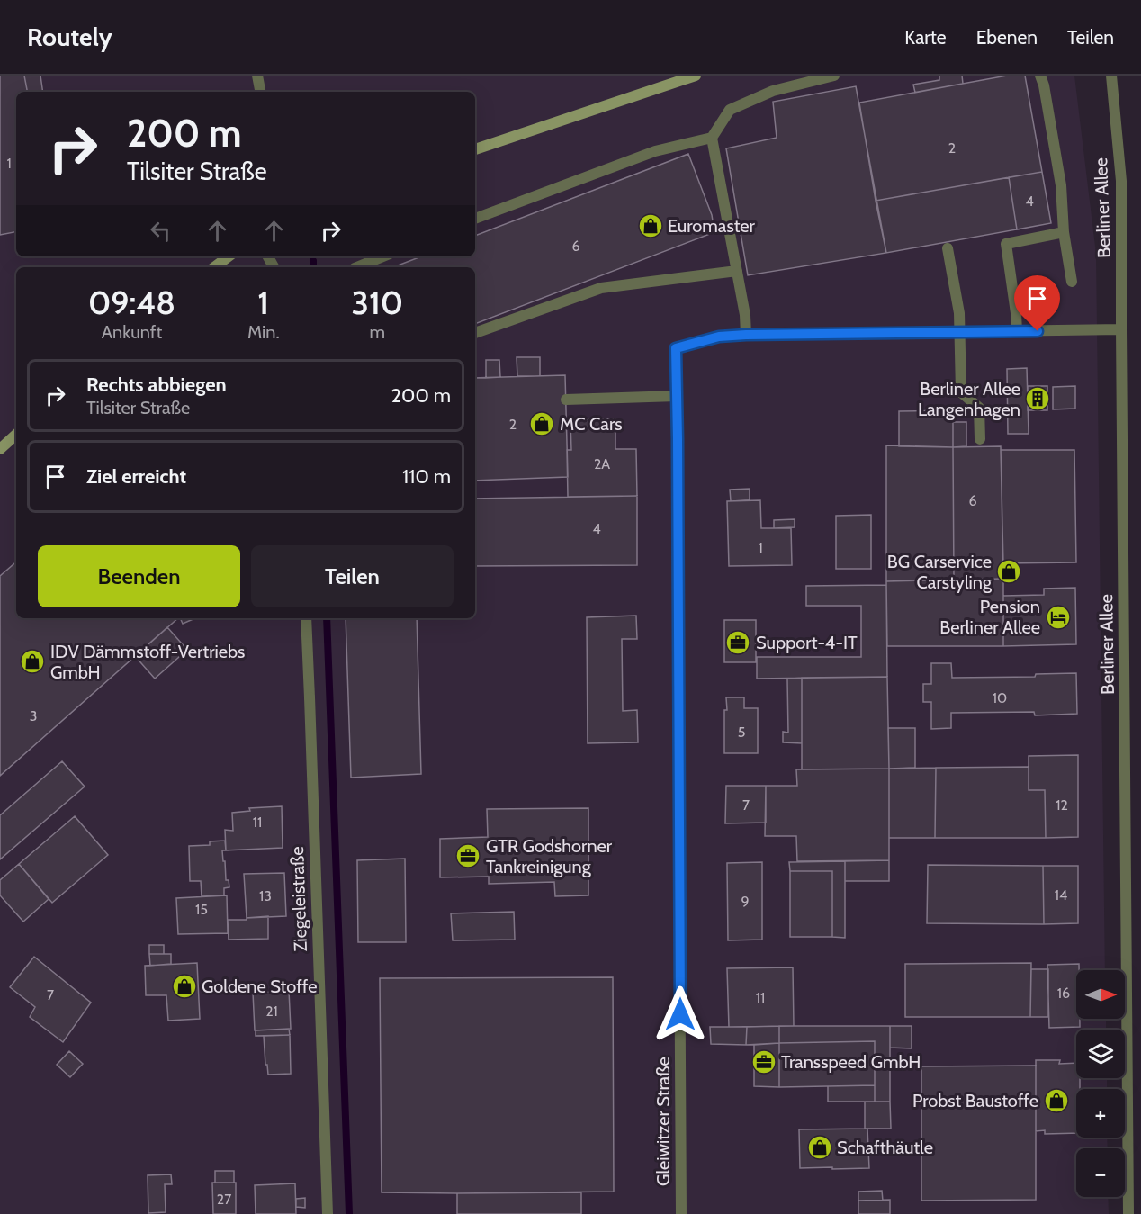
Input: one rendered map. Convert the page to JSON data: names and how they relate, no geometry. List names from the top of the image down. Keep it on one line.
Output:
{"streets":{"street":["Berliner Allee","Ziegeleistraße","Gleiwitzer Straße"]},"places":{"shop":["Euromaster","MC Cars","BG Carservice Carstyling","IDV Dämmstoff-Vertriebs GmbH","Goldene Stoffe","Probst Baustoffe","Schafthäutle"],"building":["Berliner Allee Langenhagen"],"hotel":["Pension Berliner Allee"],"office":["Support-4-IT","GTR Godshorner Tankreinigung","Transspeed GmbH"]},"house_numbers":["2","1","4","6","2","2A","6","4","1","10","3","5","7","12","11","14","13","9","15","16","7","11","21","27"],"north":"right","page":{"header":"Routely","nav":["Karte","Ebenen","Teilen"],"turn":["200 m","Tilsiter Straße"],"eta":["09:48","Ankunft","1","Min.","310","m"],"list":[{"name":"Rechts abbiegen","note":"Tilsiter Straße","value":"200 m"},{"name":"Ziel erreicht","value":"110 m"}],"buttons":["Beenden","Teilen"],"map_buttons":["+","−"]}}
